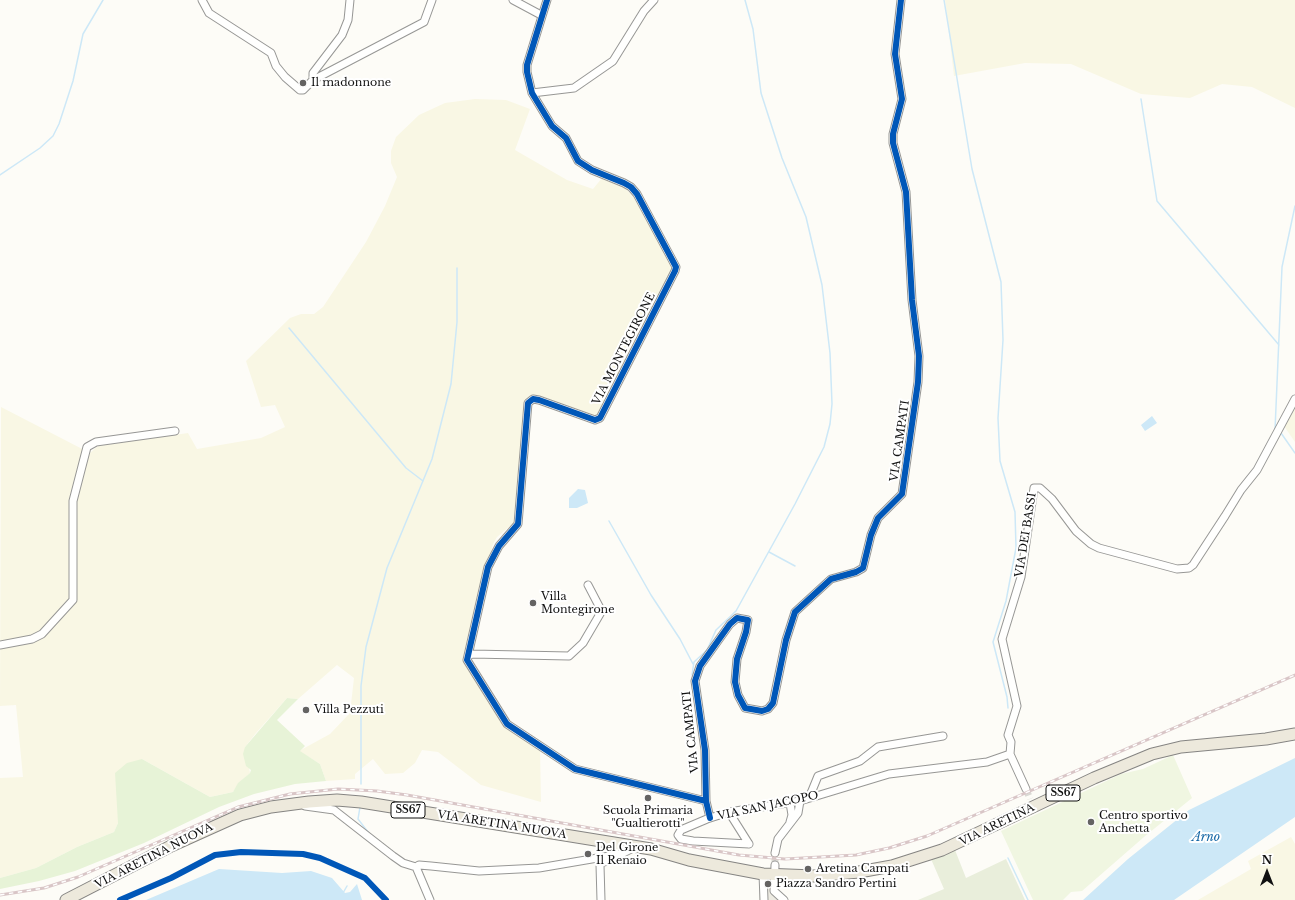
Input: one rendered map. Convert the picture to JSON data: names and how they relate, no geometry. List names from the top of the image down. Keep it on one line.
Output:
{"streets":{"main road":["SS67","VIA ARETINA NUOVA","VIA ARETINA"],"street":["VIA MONTEGIRONE","VIA CAMPATI","VIA DEI BASSI","VIA SAN JACOPO"]},"crossings":[["VIA CAMPATI","VIA SAN JACOPO"],["VIA DEI BASSI","VIA SAN JACOPO"],["VIA ARETINA NUOVA","VIA ARETINA"]],"water":["Arno"],"places":["Il madonnone","Villa Montegirone","Villa Pezzuti","Scuola Primaria \"Gualtierotti\"","Centro sportivo Anchetta","Del Girone Il Renaio","Aretina Campati","Piazza Sandro Pertini"],"north":"top"}
